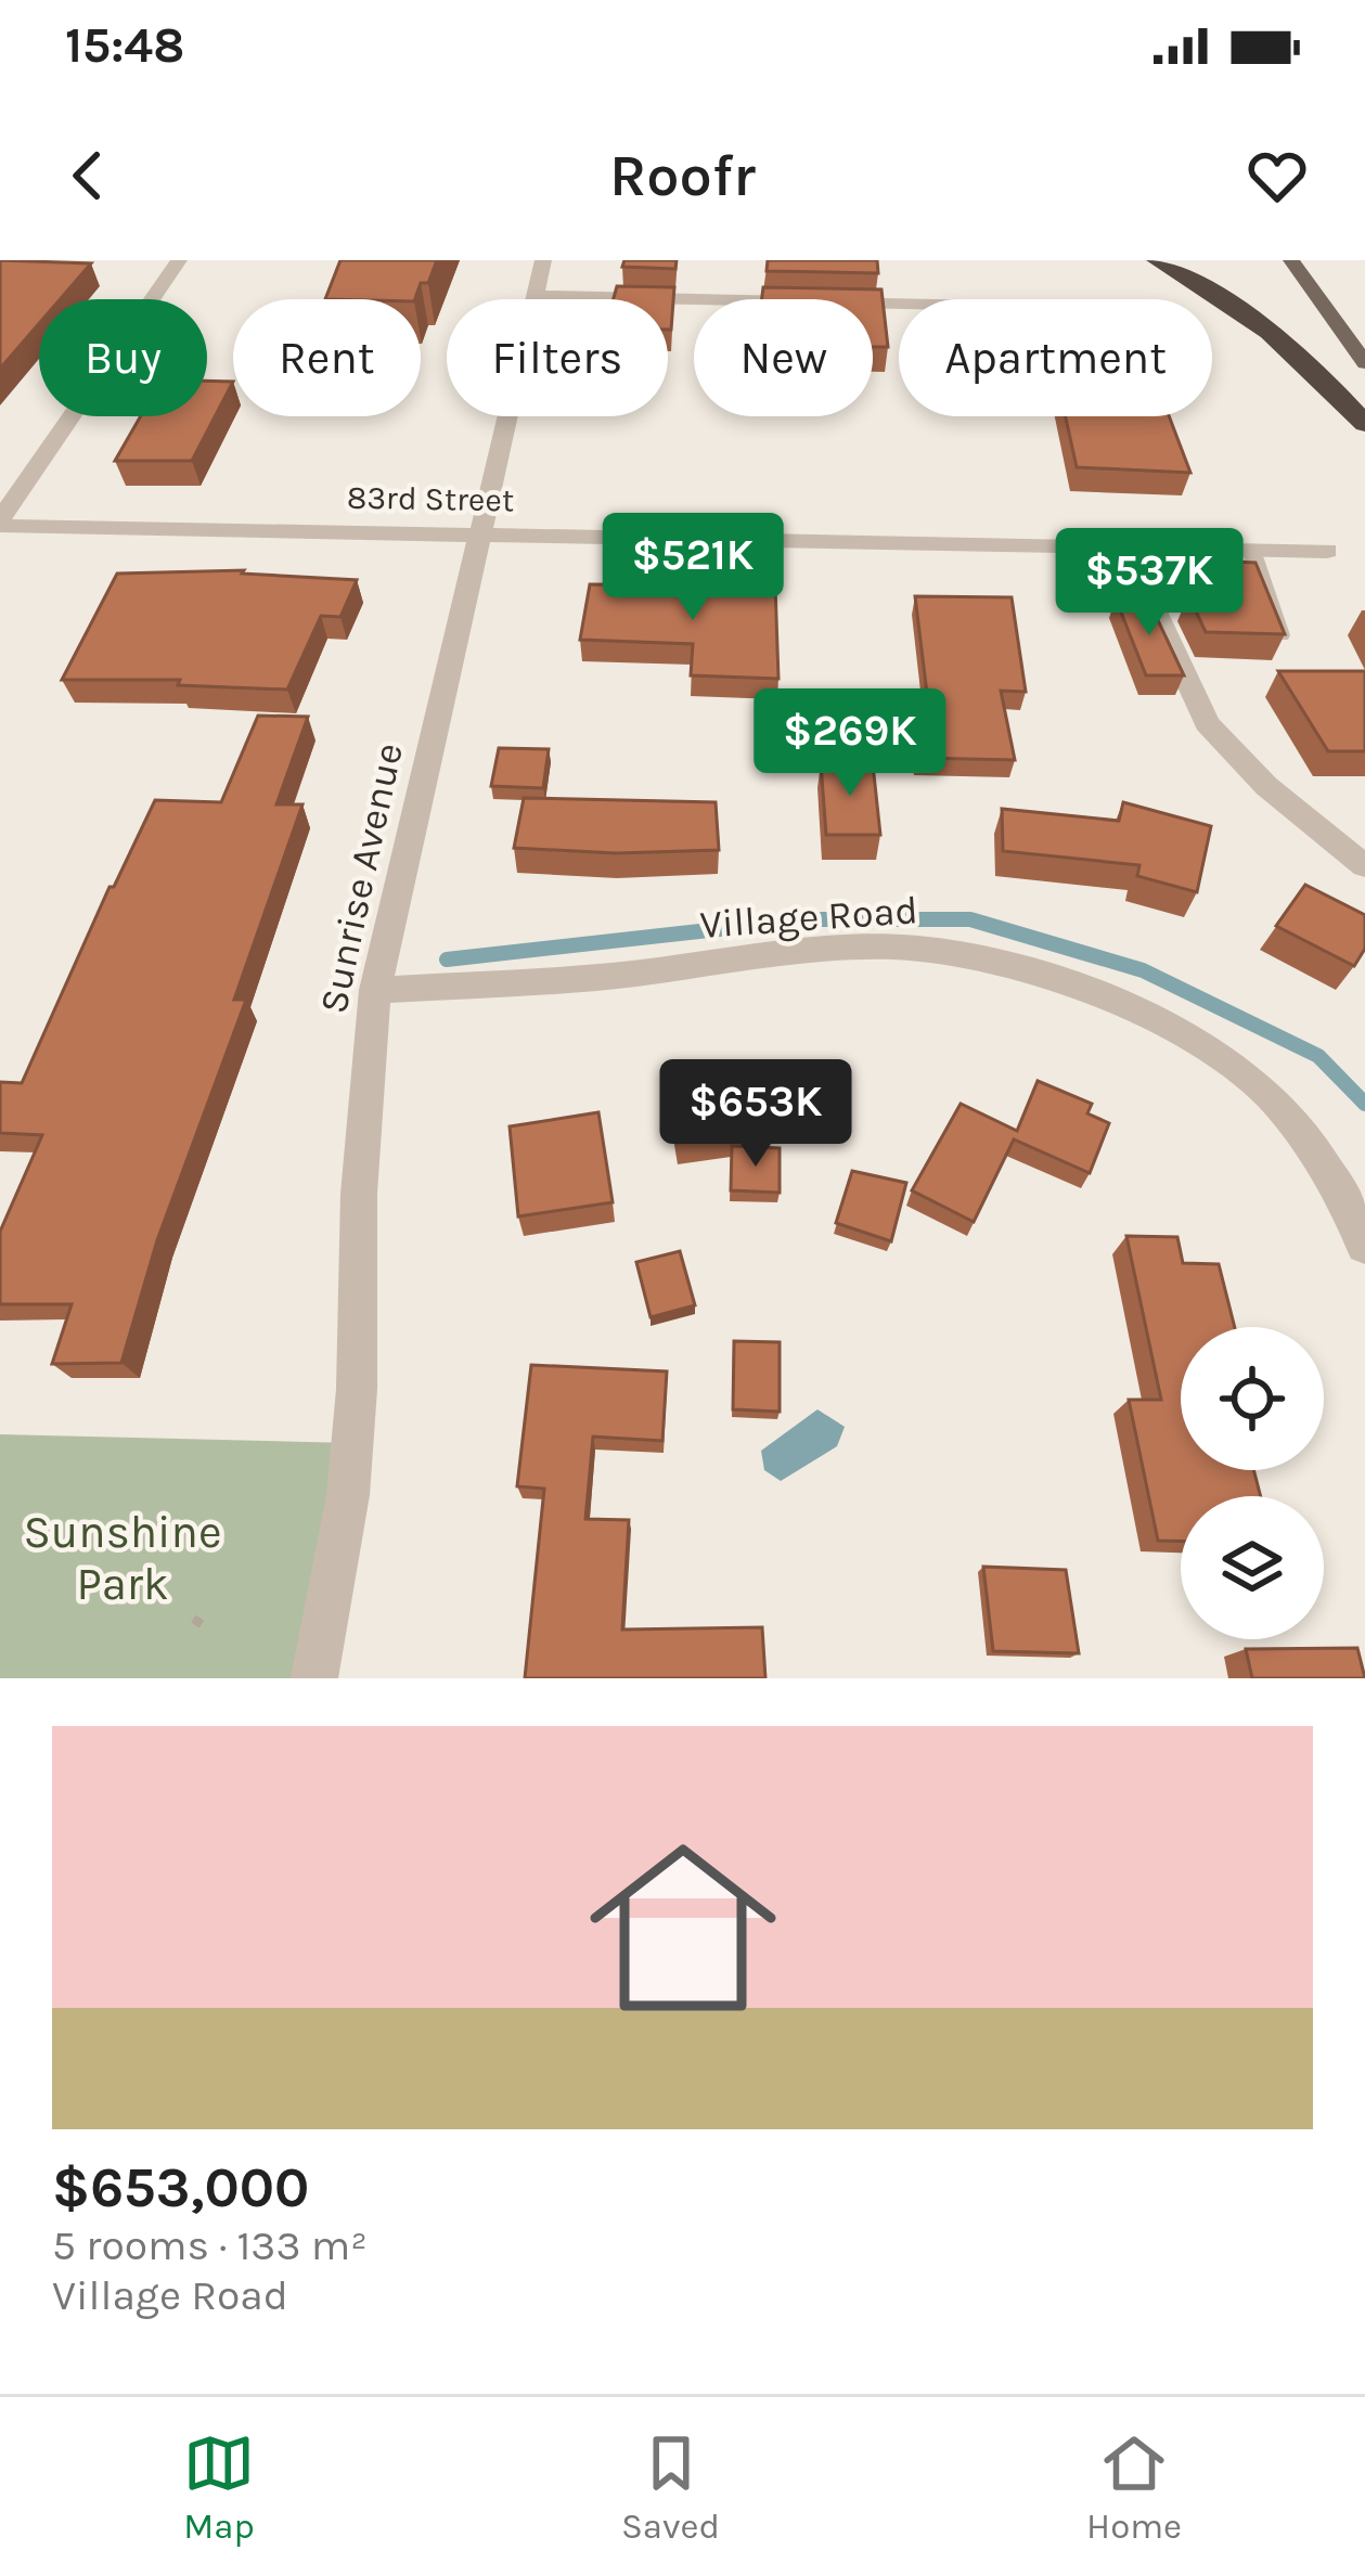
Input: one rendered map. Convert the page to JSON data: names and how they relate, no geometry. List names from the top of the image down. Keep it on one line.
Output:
{"streets":{"street":["83rd Street","Sunrise Avenue","Village Road"]},"crossings":[["83rd Street","Sunrise Avenue"],["Sunrise Avenue","Village Road"]],"parks":["Sunshine Park"],"page":{"status":"15:48","header":"Roofr","chip":["Buy","Rent","Filters","New","Apartment"],"price":["$521K","$537K","$269K","$653K"],"list":[{"name":"$653,000","note":"5 rooms · 133 m² · Village Road"}],"tabs":["Map","Saved","Home"]}}
